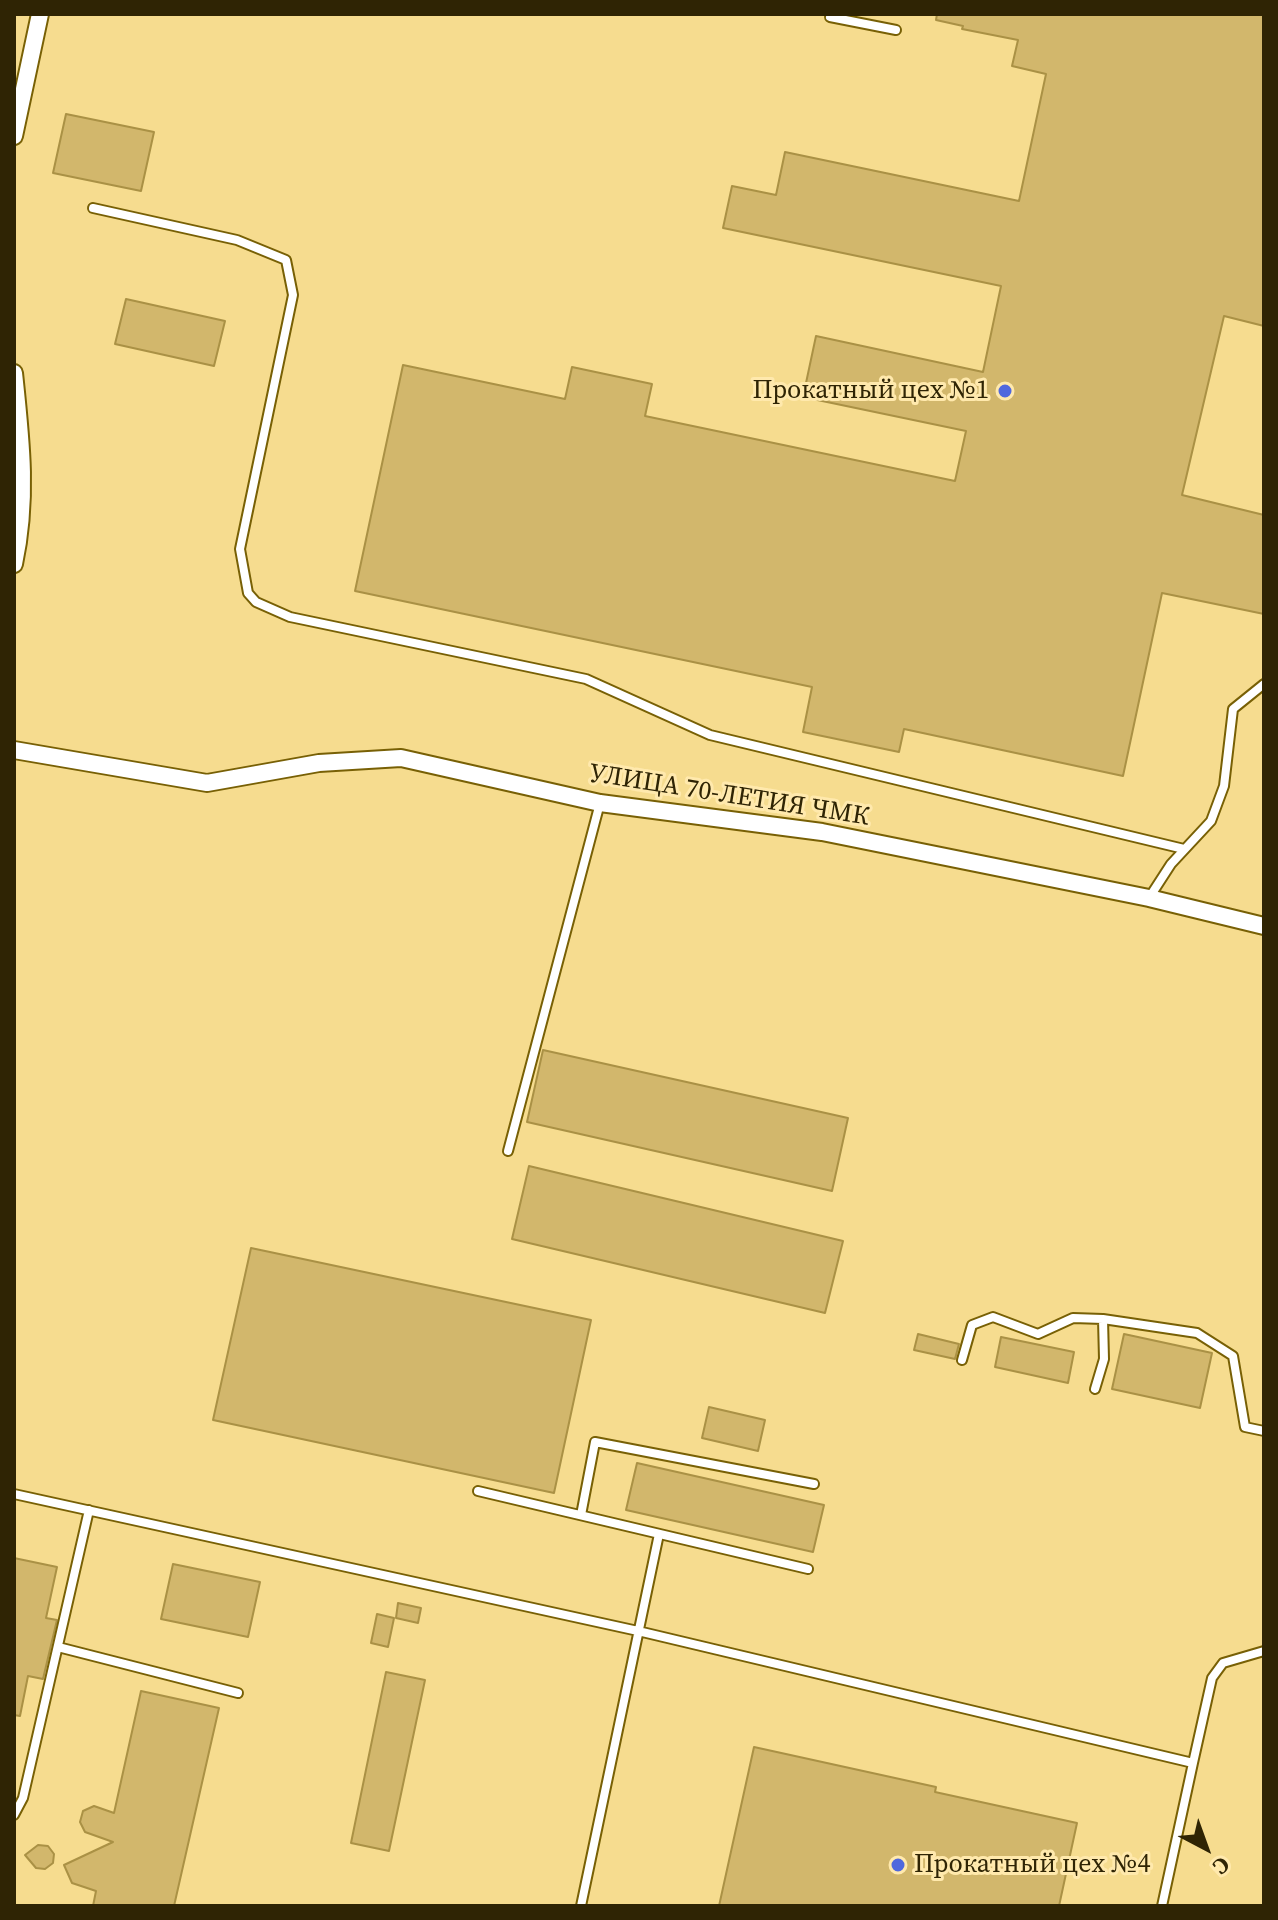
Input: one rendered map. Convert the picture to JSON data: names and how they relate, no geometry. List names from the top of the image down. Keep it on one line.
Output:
{"streets":{"street":["УЛИЦА 70-ЛЕТИЯ ЧМК"]},"places":["Прокатный цех №1","Прокатный цех №4"],"north":"bottom right"}
